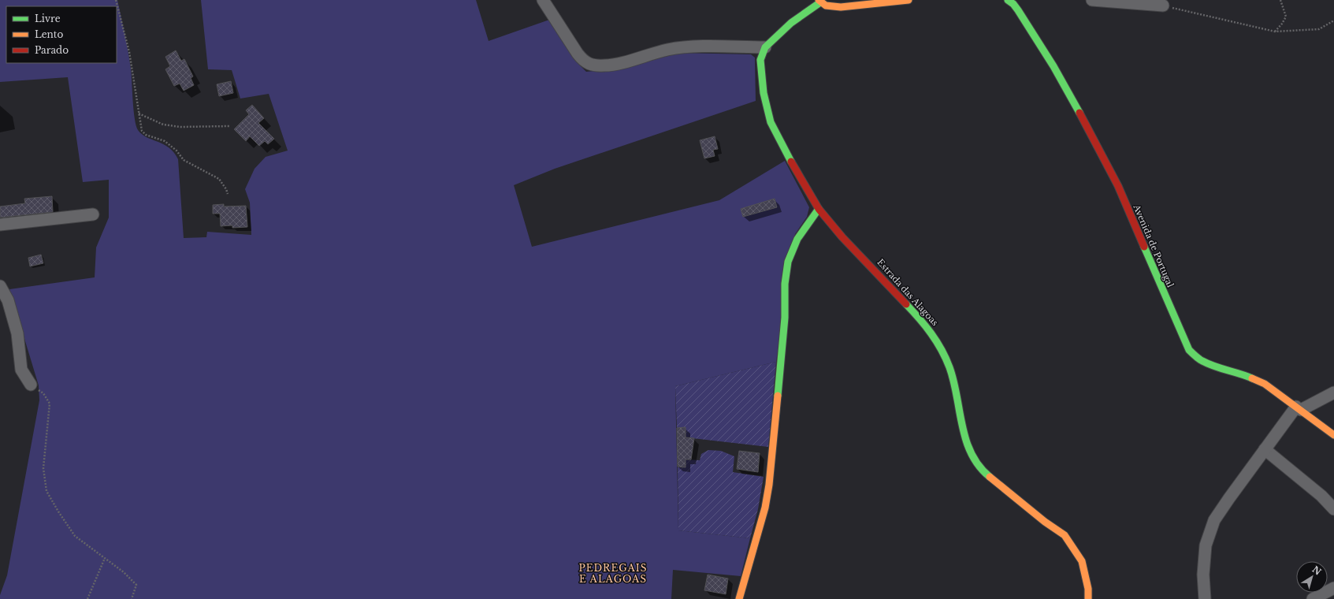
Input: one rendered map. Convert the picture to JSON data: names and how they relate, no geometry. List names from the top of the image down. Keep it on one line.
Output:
{"streets":{"street":["Avenida de Portugal","Estrada das Alagoas"]},"districts":["PEDREGAIS E ALAGOAS"],"legend":["Livre","Lento","Parado"],"north":"top right"}
